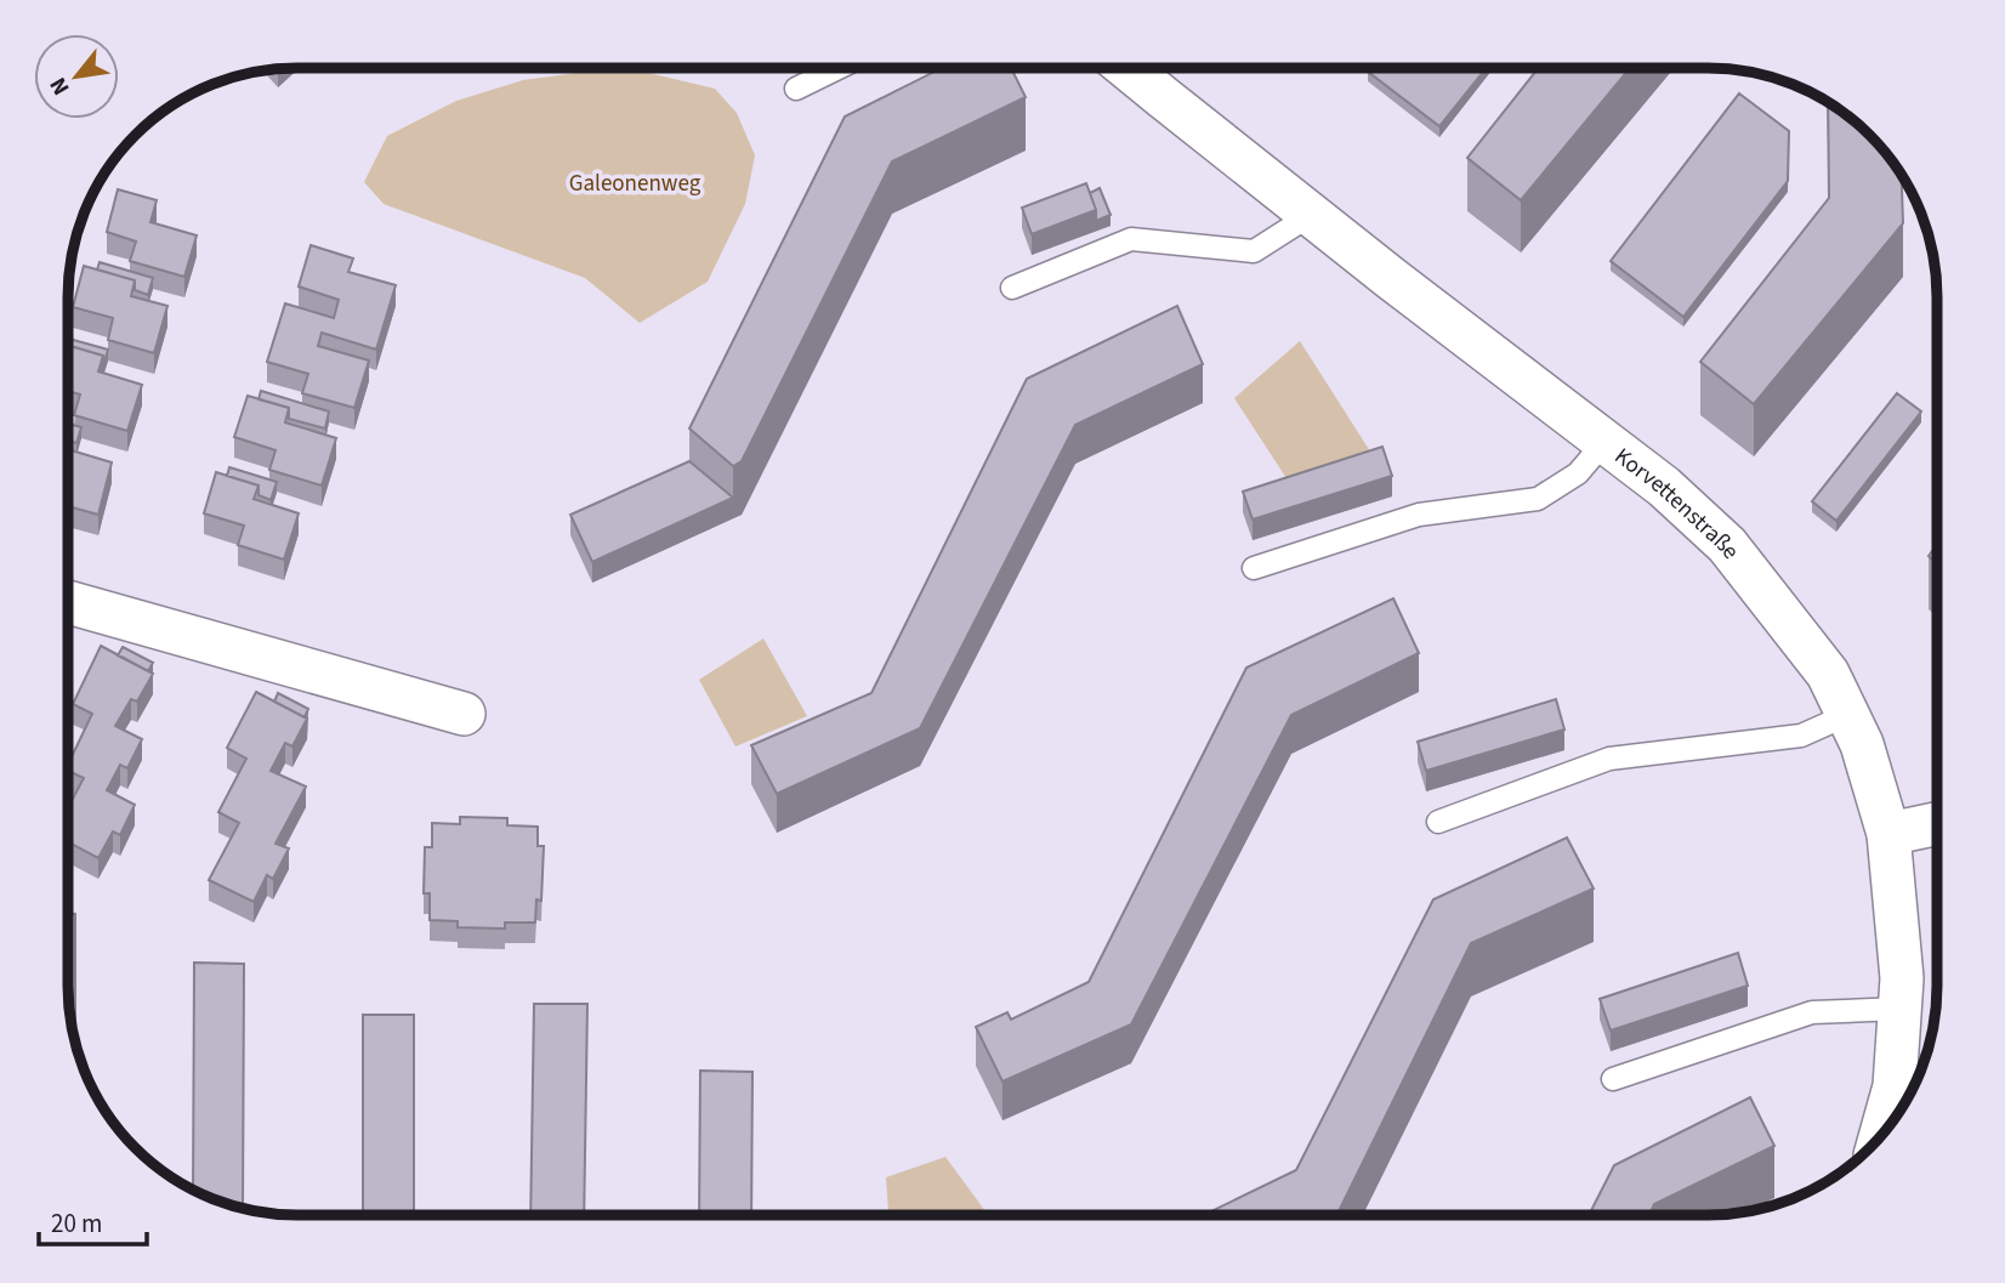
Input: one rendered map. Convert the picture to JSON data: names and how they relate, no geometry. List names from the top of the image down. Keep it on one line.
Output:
{"streets":{"street":["Korvettenstraße"]},"parks":["Galeonenweg"],"scale_bar":"20 m","north":"bottom left"}
